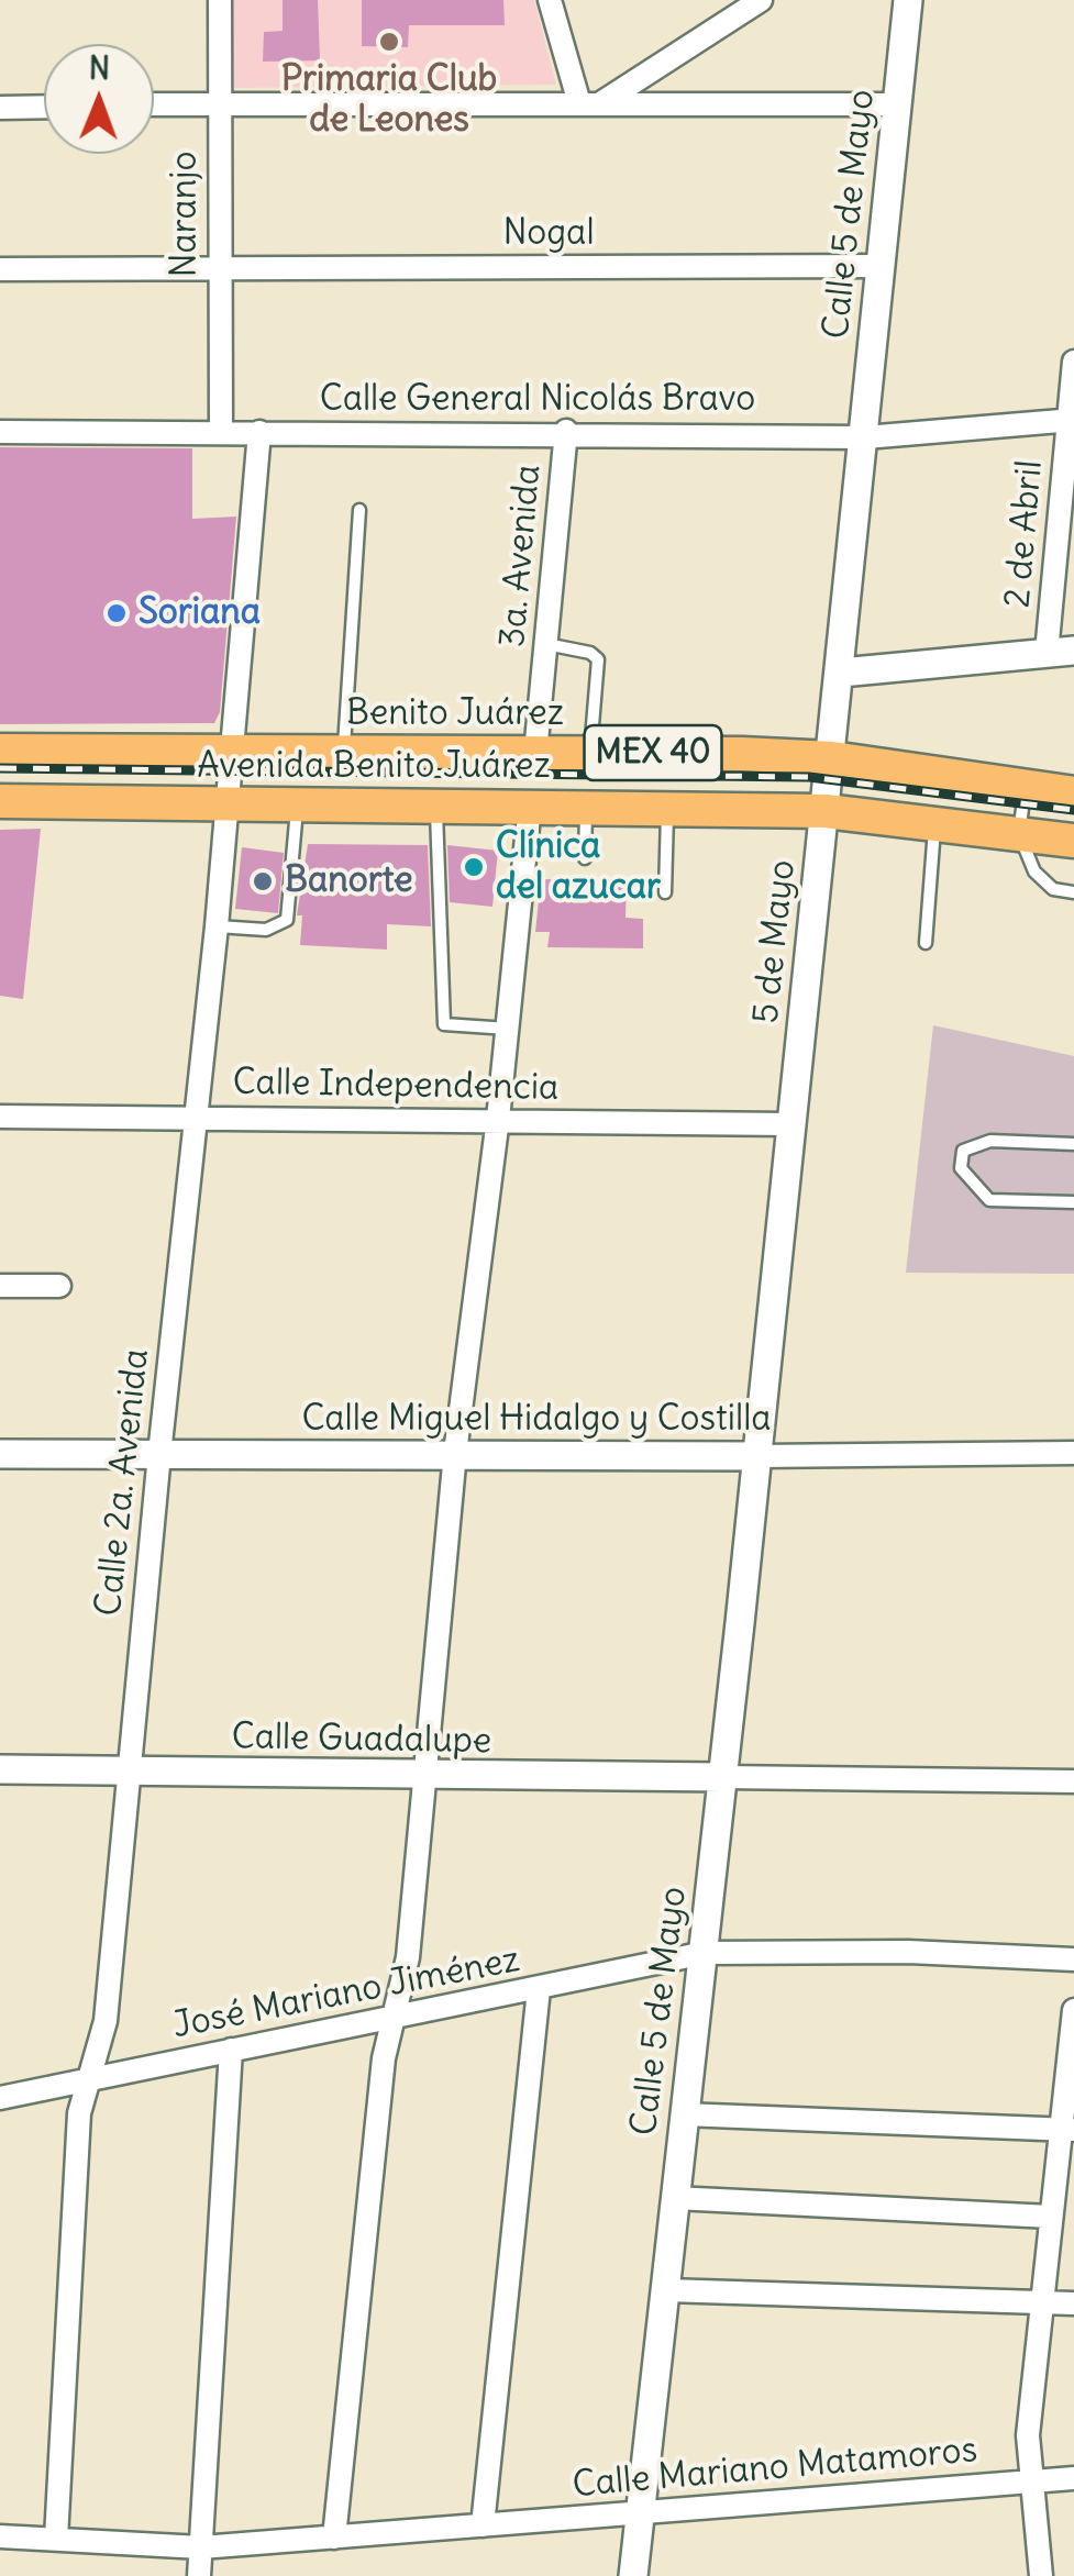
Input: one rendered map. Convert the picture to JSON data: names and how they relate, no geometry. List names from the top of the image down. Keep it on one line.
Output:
{"streets":{"main road":["Benito Juárez","MEX 40","Avenida Benito Juárez"],"street":["Naranjo","Calle 5 de Mayo","Nogal","Calle General Nicolás Bravo","2 de Abril","3a. Avenida","5 de Mayo","Calle Independencia","Calle Miguel Hidalgo y Costilla","Calle 2a. Avenida","Calle Guadalupe","José Mariano Jiménez","Calle Mariano Matamoros"]},"crossings":[["Naranjo","Nogal"],["Naranjo","Calle General Nicolás Bravo"],["Calle 5 de Mayo","Nogal"],["Calle 5 de Mayo","Calle General Nicolás Bravo"],["Calle 5 de Mayo","5 de Mayo"],["Calle 5 de Mayo","Calle Miguel Hidalgo y Costilla"],["Calle 5 de Mayo","Calle Guadalupe"],["Calle 5 de Mayo","José Mariano Jiménez"],["Calle 5 de Mayo","Calle Mariano Matamoros"],["Calle General Nicolás Bravo","2 de Abril"],["Calle General Nicolás Bravo","3a. Avenida"],["Calle General Nicolás Bravo","5 de Mayo"],["Calle General Nicolás Bravo","Calle 2a. Avenida"],["3a. Avenida","Benito Juárez"],["Benito Juárez","Avenida Benito Juárez"],["Benito Juárez","5 de Mayo"],["Benito Juárez","Calle 2a. Avenida"],["Avenida Benito Juárez","5 de Mayo"],["Avenida Benito Juárez","Calle 2a. Avenida"],["5 de Mayo","Calle Independencia"],["5 de Mayo","Calle Miguel Hidalgo y Costilla"],["Calle Independencia","Calle 2a. Avenida"],["Calle Miguel Hidalgo y Costilla","Calle 2a. Avenida"],["Calle 2a. Avenida","Calle Guadalupe"],["Calle 2a. Avenida","José Mariano Jiménez"],["Calle 2a. Avenida","Calle Mariano Matamoros"]],"places":["Primaria Club de Leones","Soriana","Clínica del azucar","Banorte"],"north":"top"}
